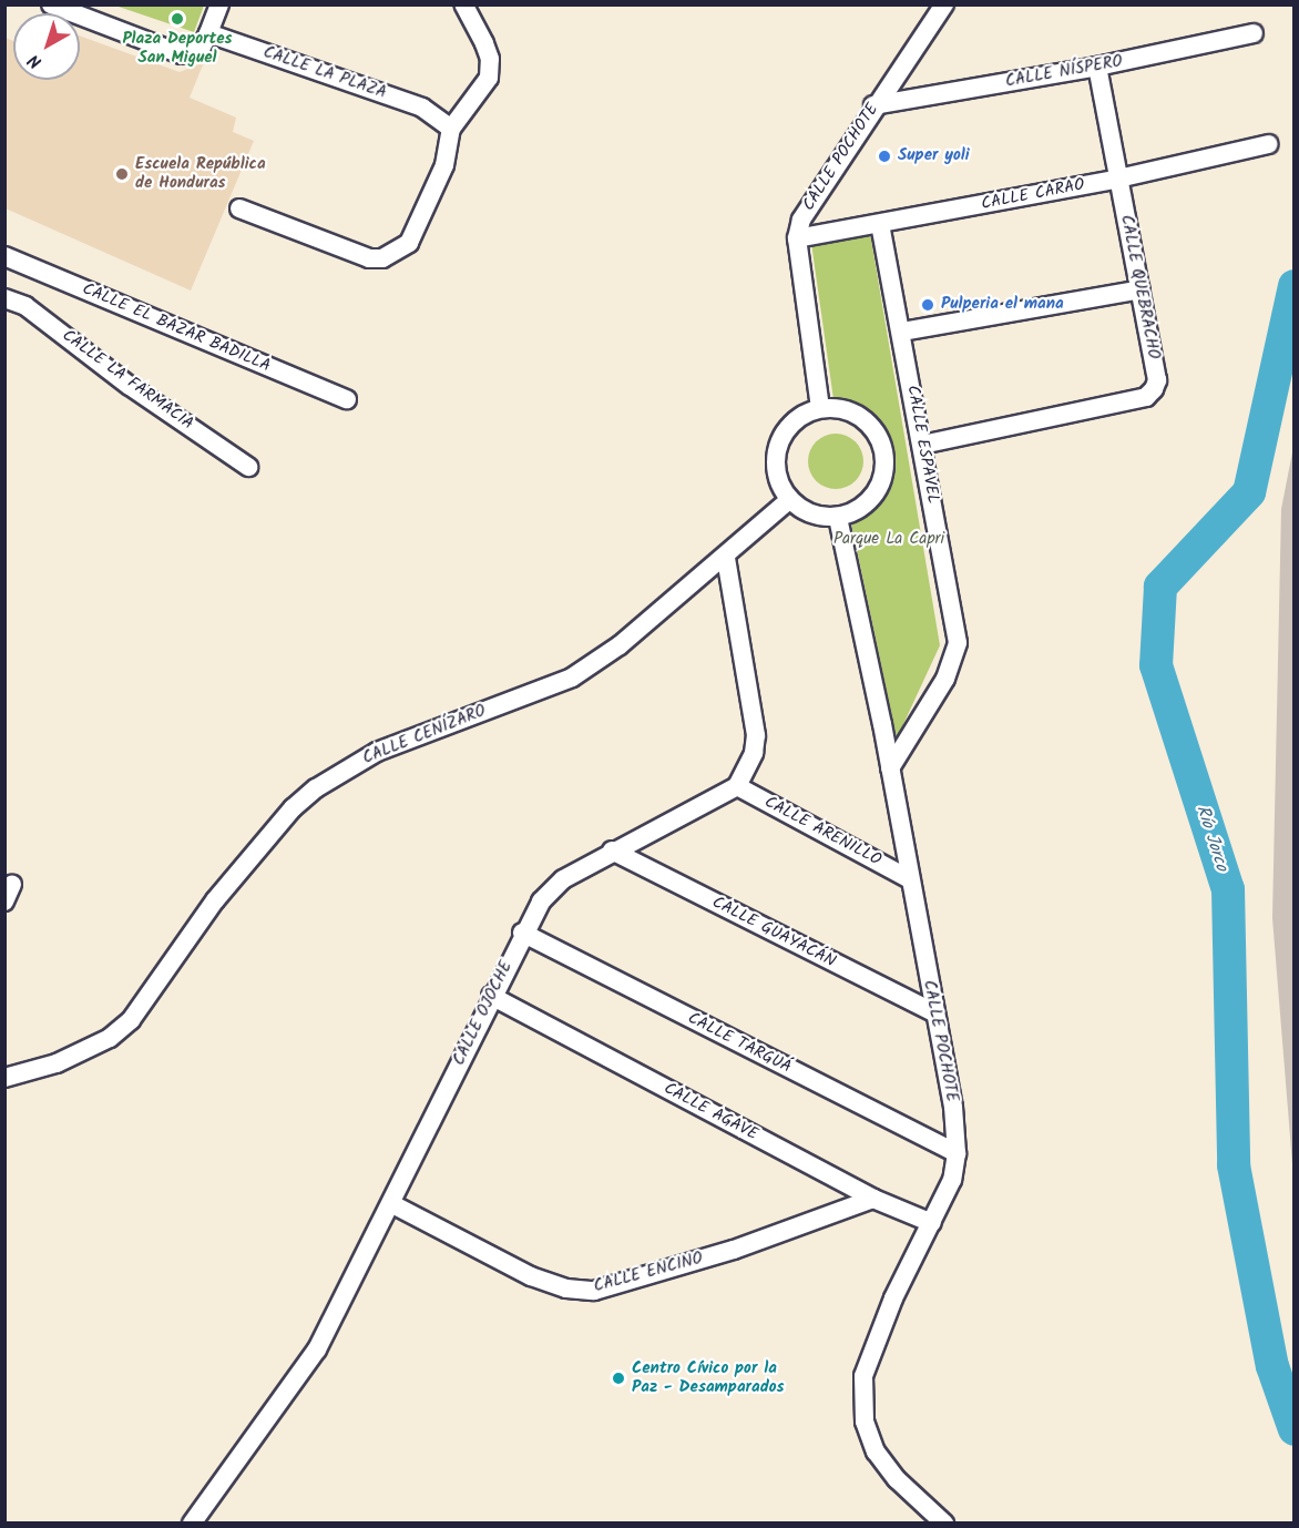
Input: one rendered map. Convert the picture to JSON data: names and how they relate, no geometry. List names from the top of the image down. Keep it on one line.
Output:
{"streets":{"street":["CALLE NÍSPERO","CALLE LA PLAZA","CALLE POCHOTE","CALLE CARAO","CALLE QUEBRACHO","CALLE EL BAZAR BADILLA","CALLE LA FARMACIA","CALLE ESPAVEL","CALLE CENÍZARO","CALLE ARENILLO","CALLE GUAYACÁN","CALLE OJOCHE","CALLE TARGUÁ","CALLE AGAVE","CALLE ENCINO"]},"crossings":[["CALLE NÍSPERO","CALLE POCHOTE"],["CALLE NÍSPERO","CALLE QUEBRACHO"],["CALLE POCHOTE","CALLE CARAO"],["CALLE POCHOTE","CALLE ESPAVEL"],["CALLE POCHOTE","CALLE CENÍZARO"],["CALLE POCHOTE","CALLE ARENILLO"],["CALLE POCHOTE","CALLE GUAYACÁN"],["CALLE POCHOTE","CALLE TARGUÁ"],["CALLE POCHOTE","CALLE AGAVE"],["CALLE CARAO","CALLE QUEBRACHO"],["CALLE CARAO","CALLE ESPAVEL"],["CALLE QUEBRACHO","CALLE ESPAVEL"],["CALLE ARENILLO","CALLE OJOCHE"],["CALLE GUAYACÁN","CALLE OJOCHE"],["CALLE OJOCHE","CALLE TARGUÁ"],["CALLE OJOCHE","CALLE AGAVE"],["CALLE OJOCHE","CALLE ENCINO"],["CALLE AGAVE","CALLE ENCINO"]],"water":["Río Jorco"],"parks":["Parque La Capri"],"places":["Plaza Deportes San Miguel","Super yoli","Escuela República de Honduras","Pulperia el mana","Centro Cívico por la Paz - Desamparados"],"north":"bottom left"}
